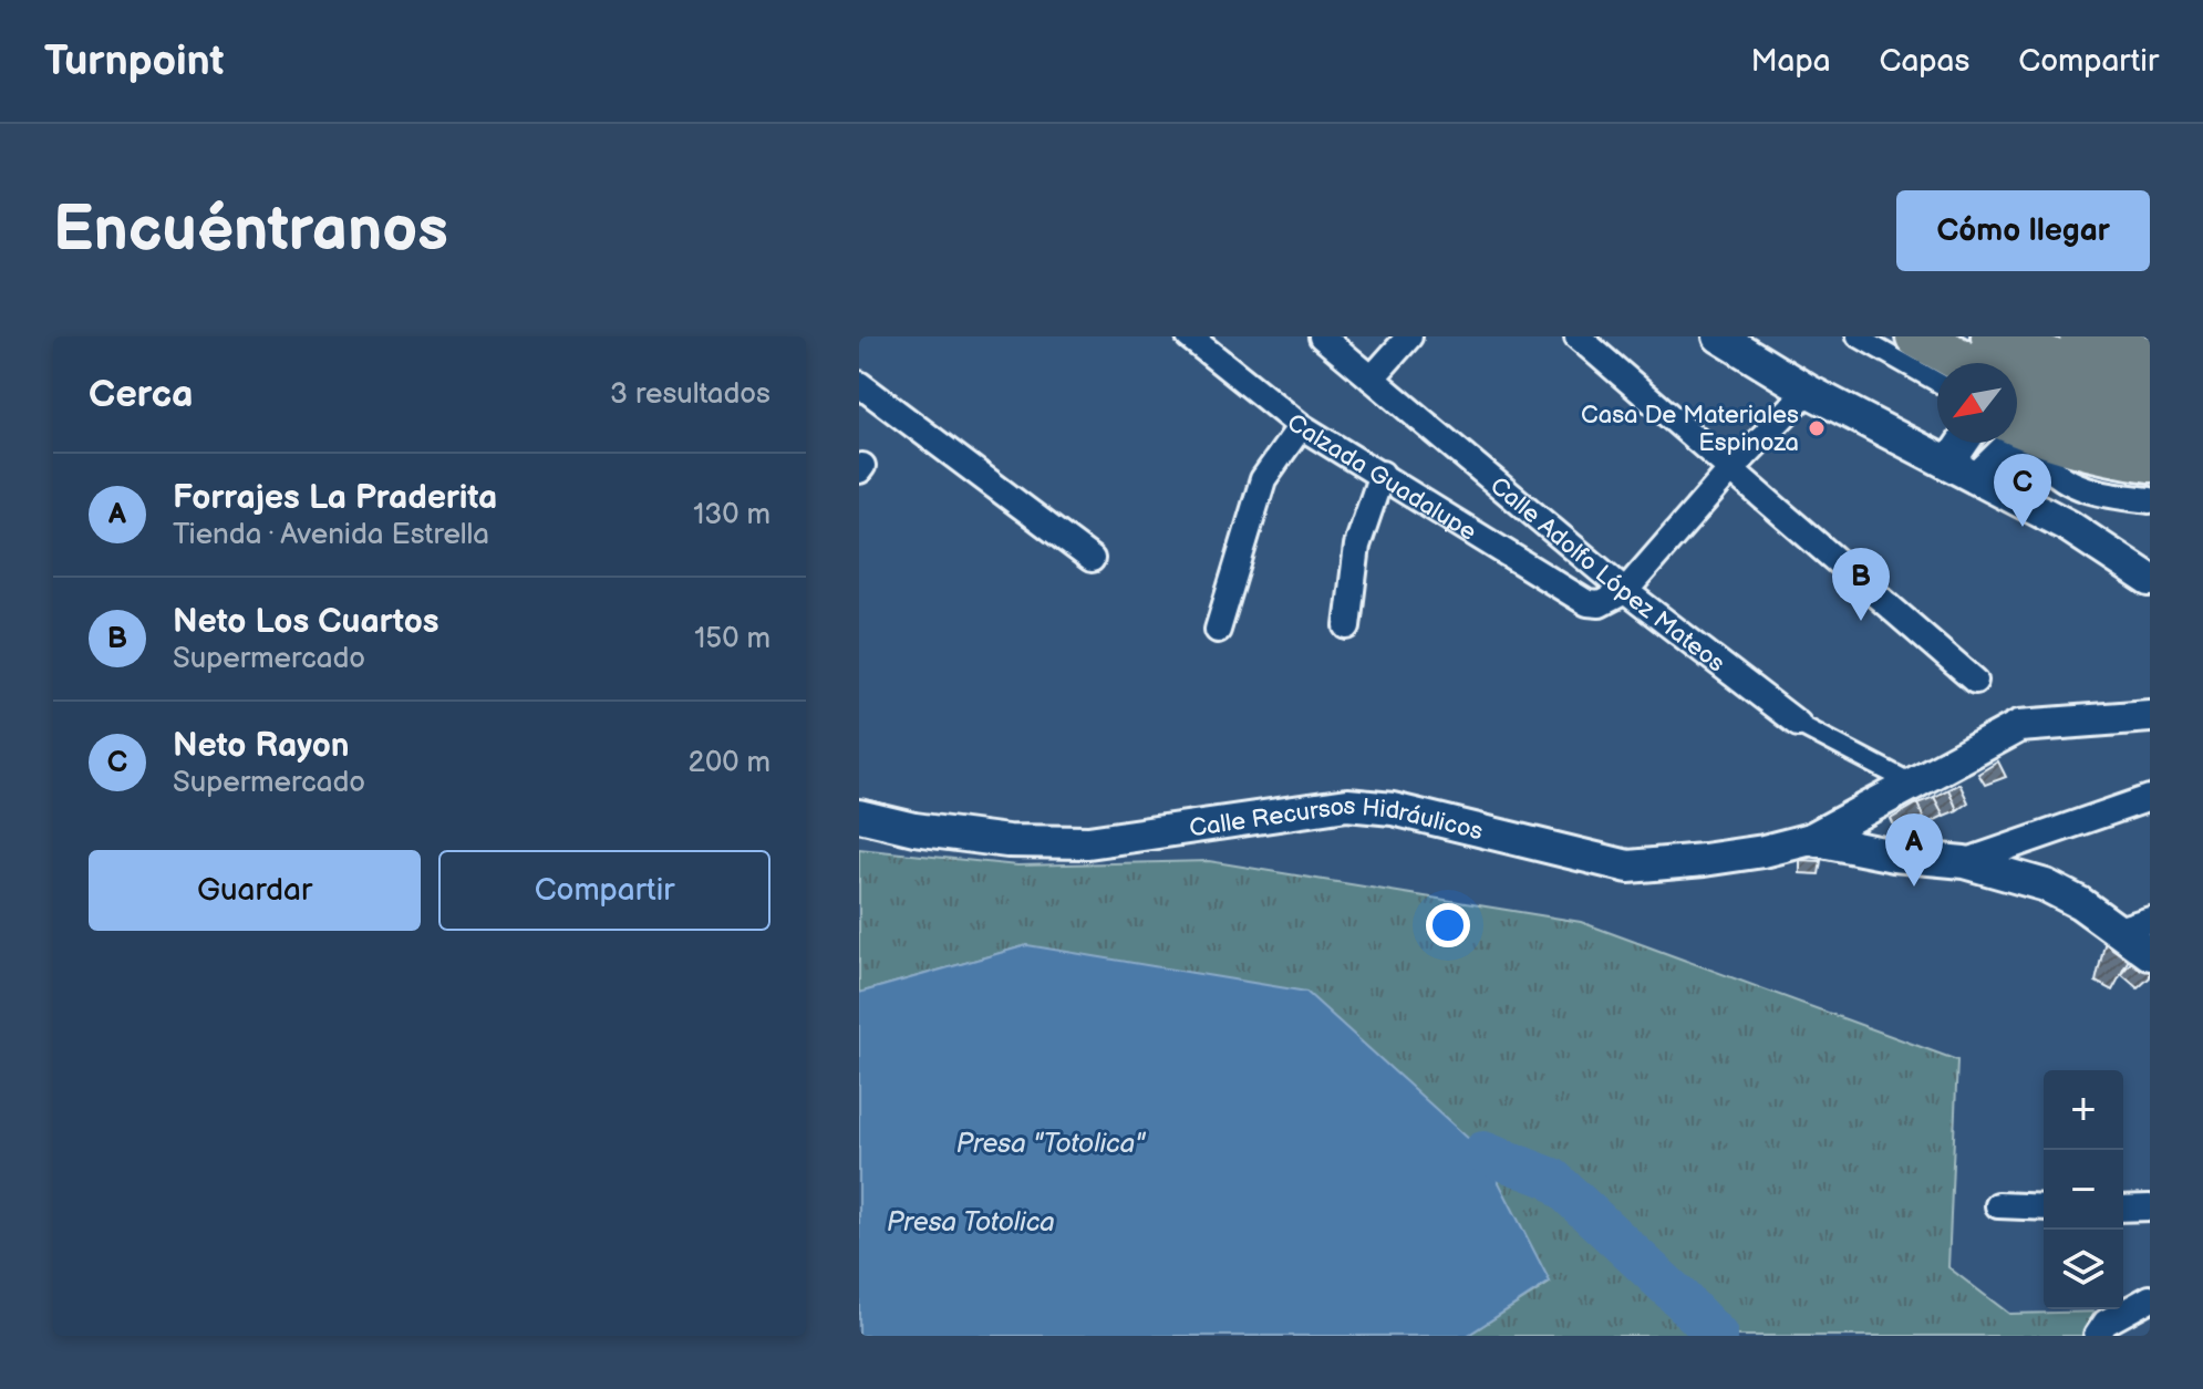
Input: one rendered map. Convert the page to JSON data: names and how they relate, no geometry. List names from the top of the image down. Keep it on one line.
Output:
{"streets":{"street":["Calzada Guadalupe","Calle Adolfo López Mateos","Calle Recursos Hidráulicos"]},"crossings":[["Calzada Guadalupe","Calle Adolfo López Mateos"]],"water":["Presa \"Totolica\"","Presa Totolica"],"places":["Casa De Materiales Espinoza"],"north":"bottom left","page":{"header":"Turnpoint","nav":["Mapa","Capas","Compartir"],"buttons":["Cómo llegar",["Guardar","Compartir"]],"title":"Encuéntranos","heading":["Cerca","3 resultados"],"list":[{"mark":"A","name":"Forrajes La Praderita","note":"Tienda · Avenida Estrella","value":"130 m"},{"mark":"B","name":"Neto Los Cuartos","note":"Supermercado","value":"150 m"},{"mark":"C","name":"Neto Rayon","note":"Supermercado","value":"200 m"}],"pins":["C","B","A"],"map_buttons":["+","−"]}}
